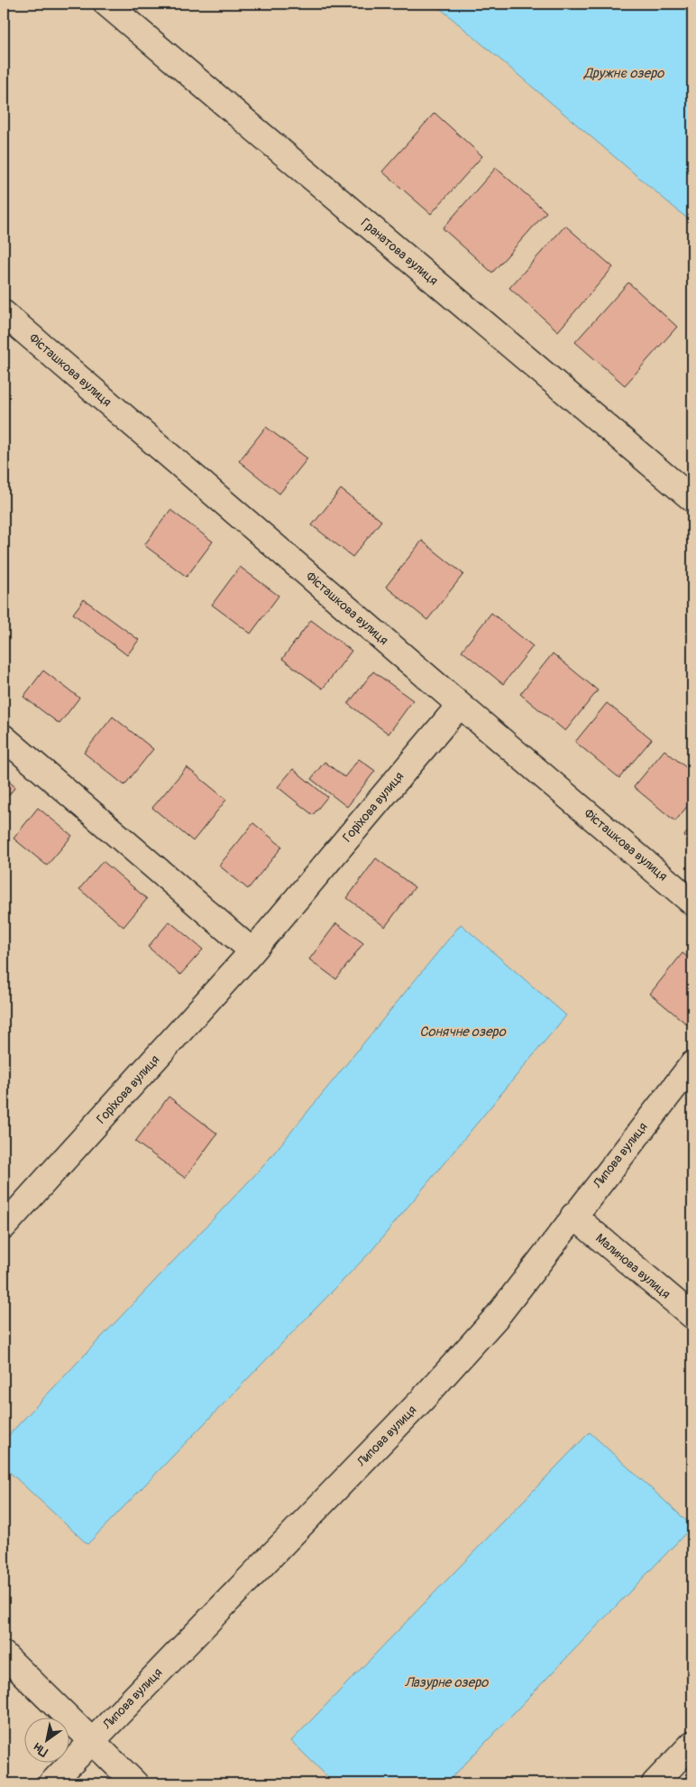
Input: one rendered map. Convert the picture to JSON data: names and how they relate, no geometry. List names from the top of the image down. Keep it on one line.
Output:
{"streets":{"street":["Гранатова вулиця","Фісташкова вулиця","Горіхова вулиця","Липова вулиця","Малинова вулиця"]},"crossings":[["Фісташкова вулиця","Горіхова вулиця"],["Липова вулиця","Малинова вулиця"]],"water":["Дружнє озеро","Сонячне озеро","Лазурне озеро"],"north":"bottom left"}
